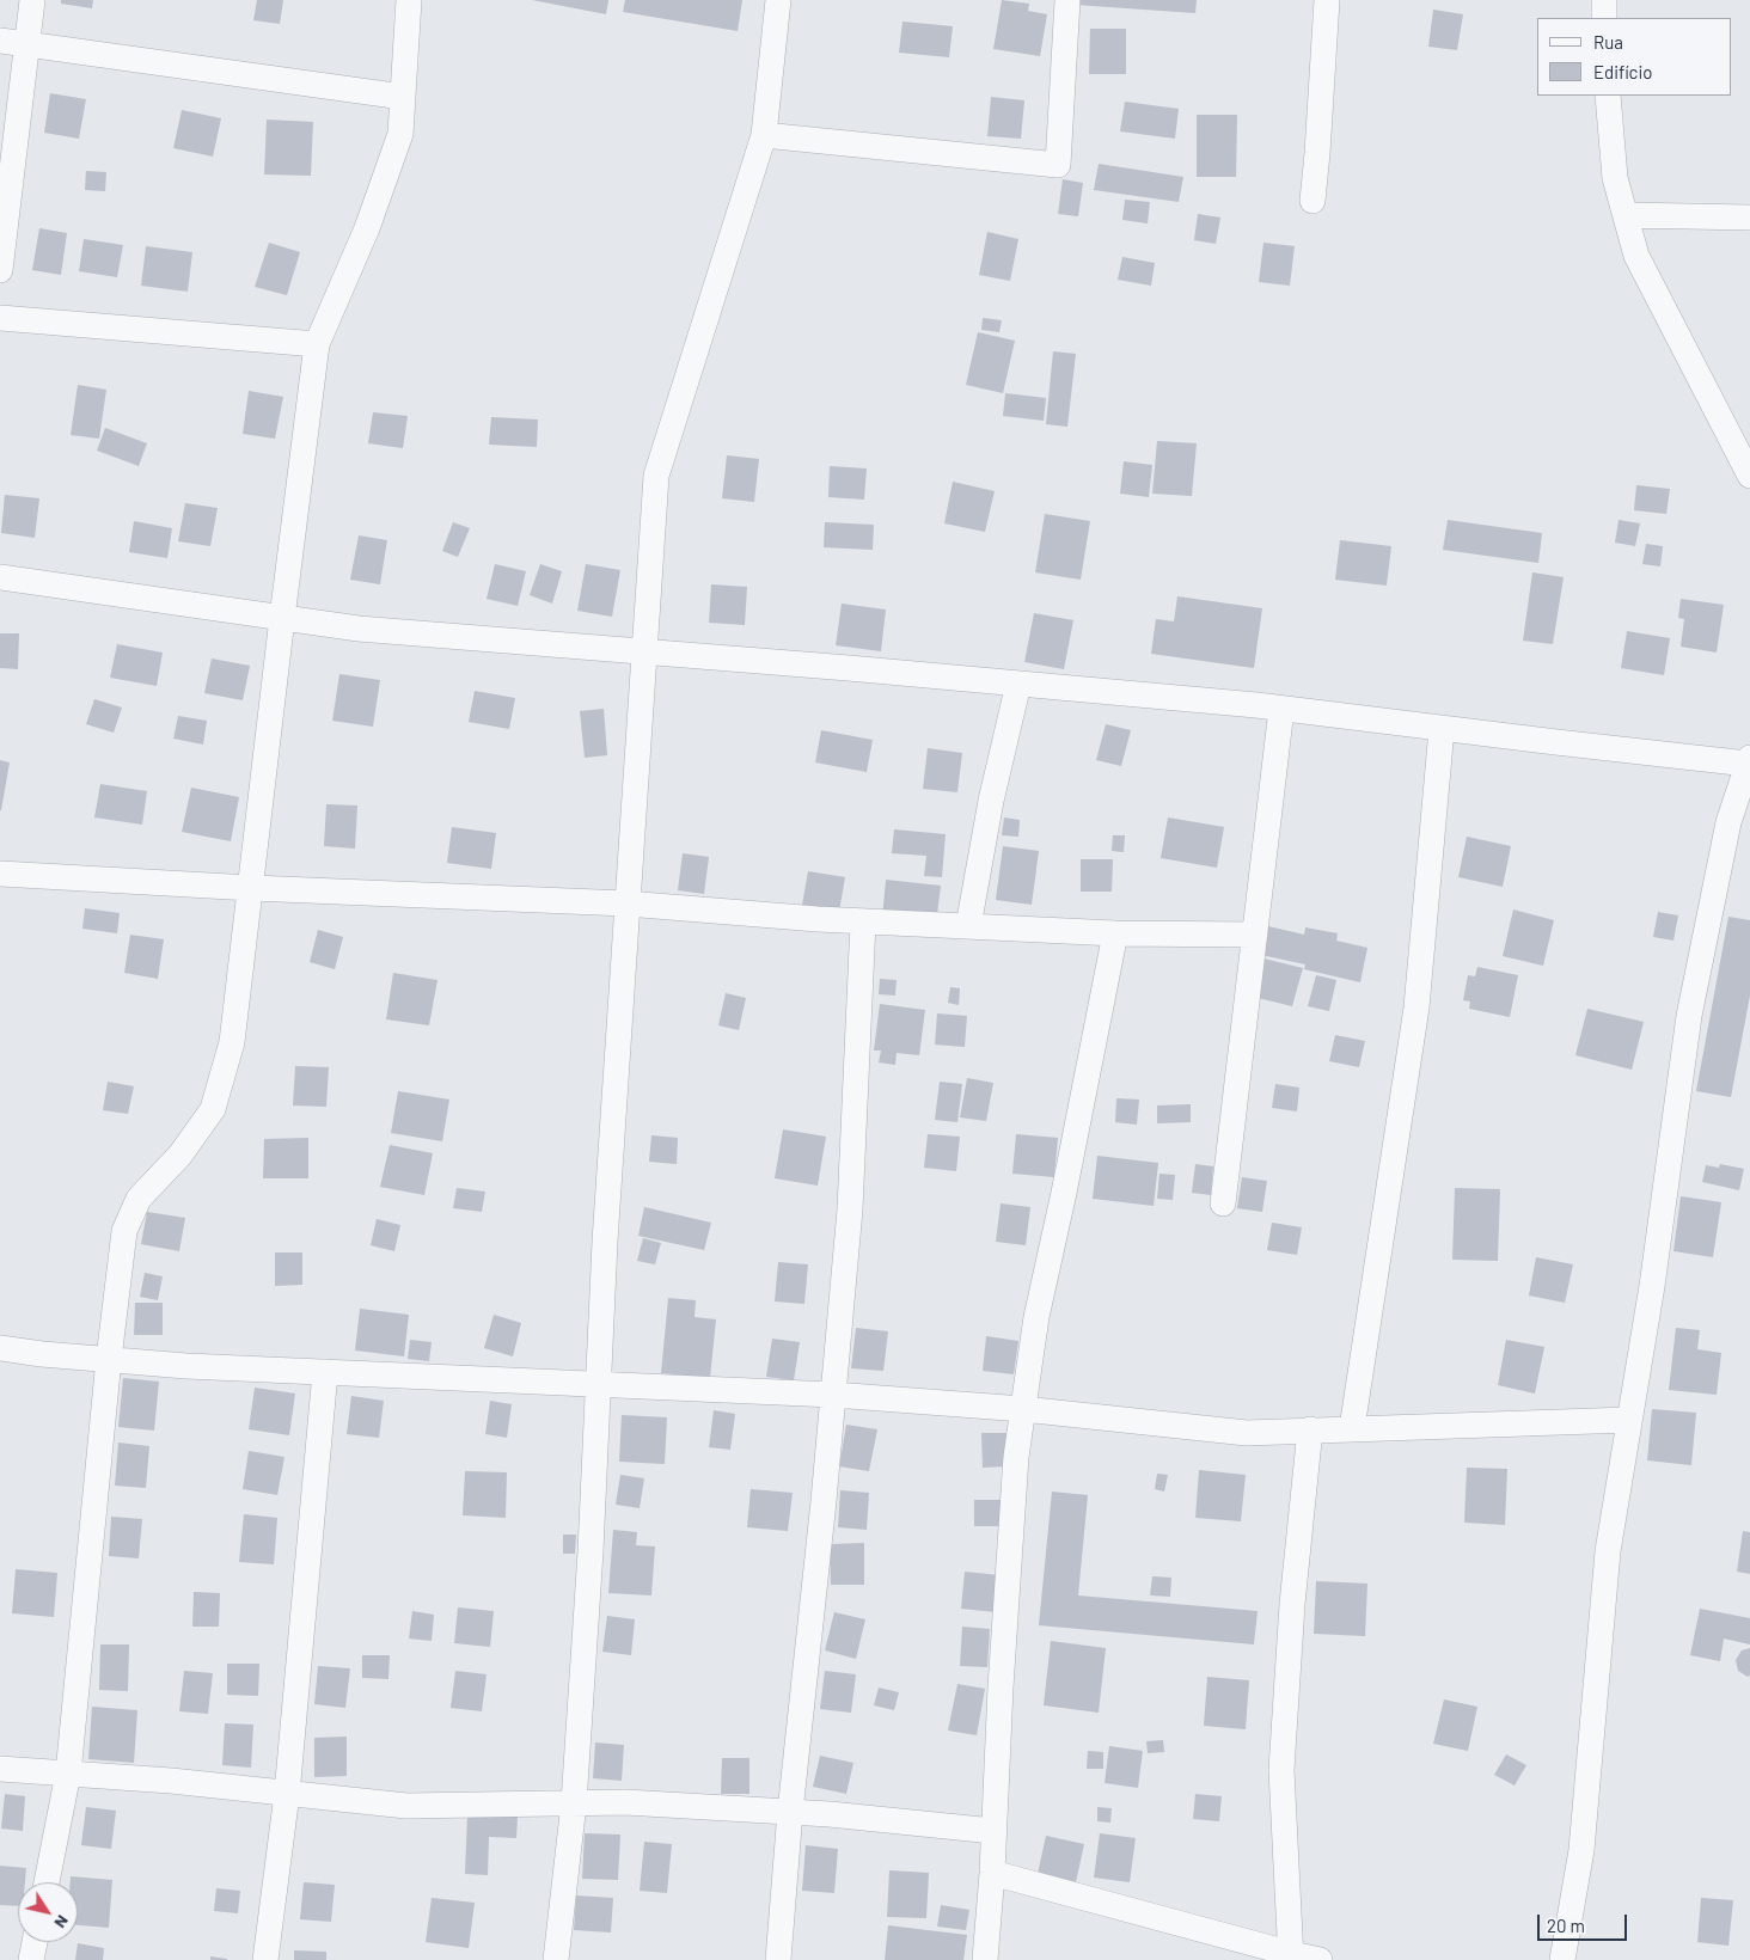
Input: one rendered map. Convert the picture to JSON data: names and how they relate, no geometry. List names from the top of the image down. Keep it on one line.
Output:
{"legend":["Rua","Edifício"],"scale_bar":"20 m","north":"bottom right"}
